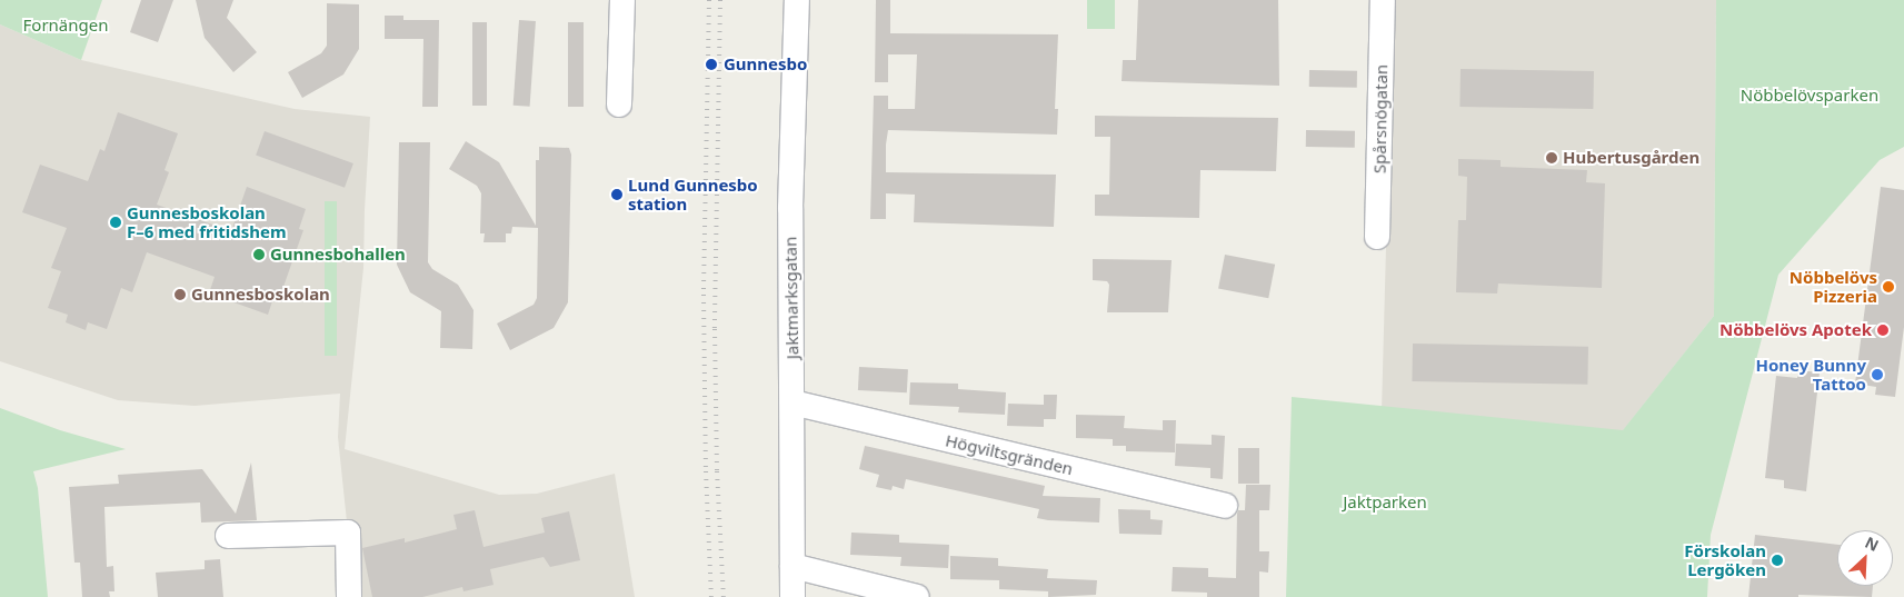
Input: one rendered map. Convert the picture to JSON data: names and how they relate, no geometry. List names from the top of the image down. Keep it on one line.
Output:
{"streets":{"street":["Spårsnögatan","Jaktmarksgatan","Högviltsgränden"]},"crossings":[["Jaktmarksgatan","Högviltsgränden"]],"parks":["Fornängen","Nöbbelövsparken","Jaktparken"],"places":["Gunnesbo","Hubertusgården","Lund Gunnesbo station","Gunnesboskolan F–6 med fritidshem","Gunnesbohallen","Nöbbelövs Pizzeria","Gunnesboskolan","Nöbbelövs Apotek","Honey Bunny Tattoo","Förskolan Lergöken"],"north":"top right"}
